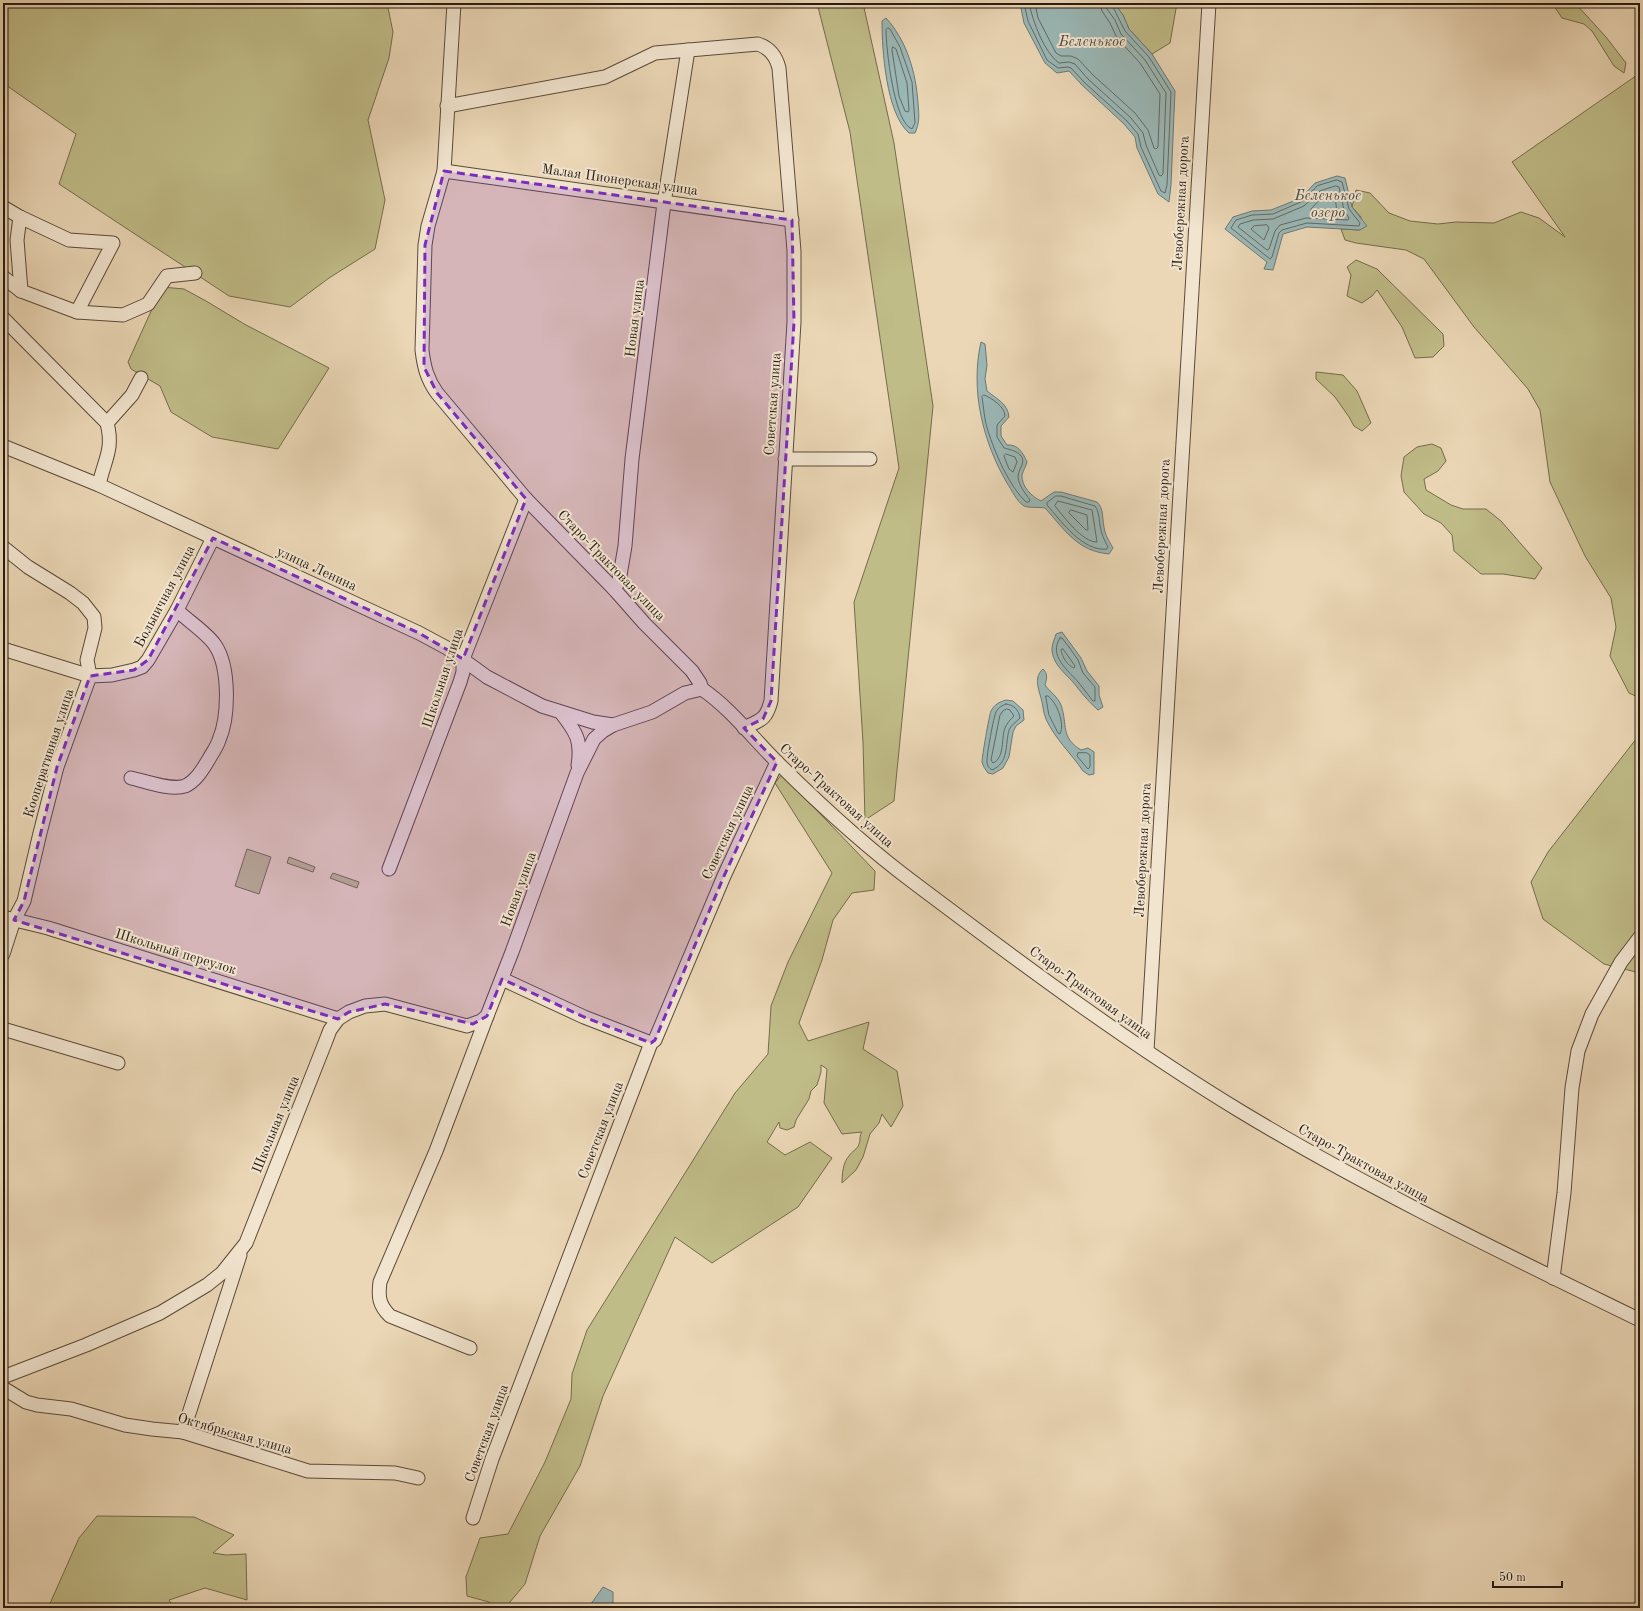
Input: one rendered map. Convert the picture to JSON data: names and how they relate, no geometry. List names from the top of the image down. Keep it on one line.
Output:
{"streets":{"street":["Малая Пионерская улица","Левобережная дорога","Новая улица","Советская улица","Старо-Трактовая улица","улица Ленина","Больничная улица","Школьная улица","Кооперативная улица","Школьный переулок","Октябрьская улица"]},"crossings":[["Малая Пионерская улица","Новая улица"],["Малая Пионерская улица","Советская улица"],["Малая Пионерская улица","Старо-Трактовая улица"],["Левобережная дорога","Старо-Трактовая улица"],["Новая улица","Советская улица"],["Новая улица","Старо-Трактовая улица"],["Новая улица","улица Ленина"],["Советская улица","Старо-Трактовая улица"],["Старо-Трактовая улица","Школьная улица"],["улица Ленина","Больничная улица"],["улица Ленина","Школьная улица"],["Больничная улица","Кооперативная улица"],["Школьная улица","Школьный переулок"],["Кооперативная улица","Школьный переулок"]],"water":["Беленькое","Беленькое озеро"],"scale_bar":"50 m"}
